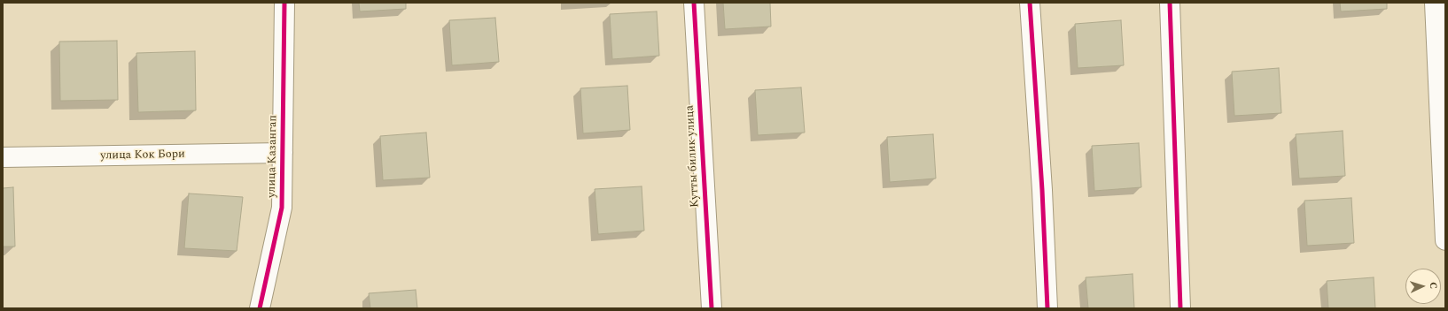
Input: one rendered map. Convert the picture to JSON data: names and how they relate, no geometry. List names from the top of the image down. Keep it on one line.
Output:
{"streets":{"street":["улица Кок Бори","улица Казангап","Кутты билик улица"]},"crossings":[["улица Кок Бори","улица Казангап"]],"north":"right"}
